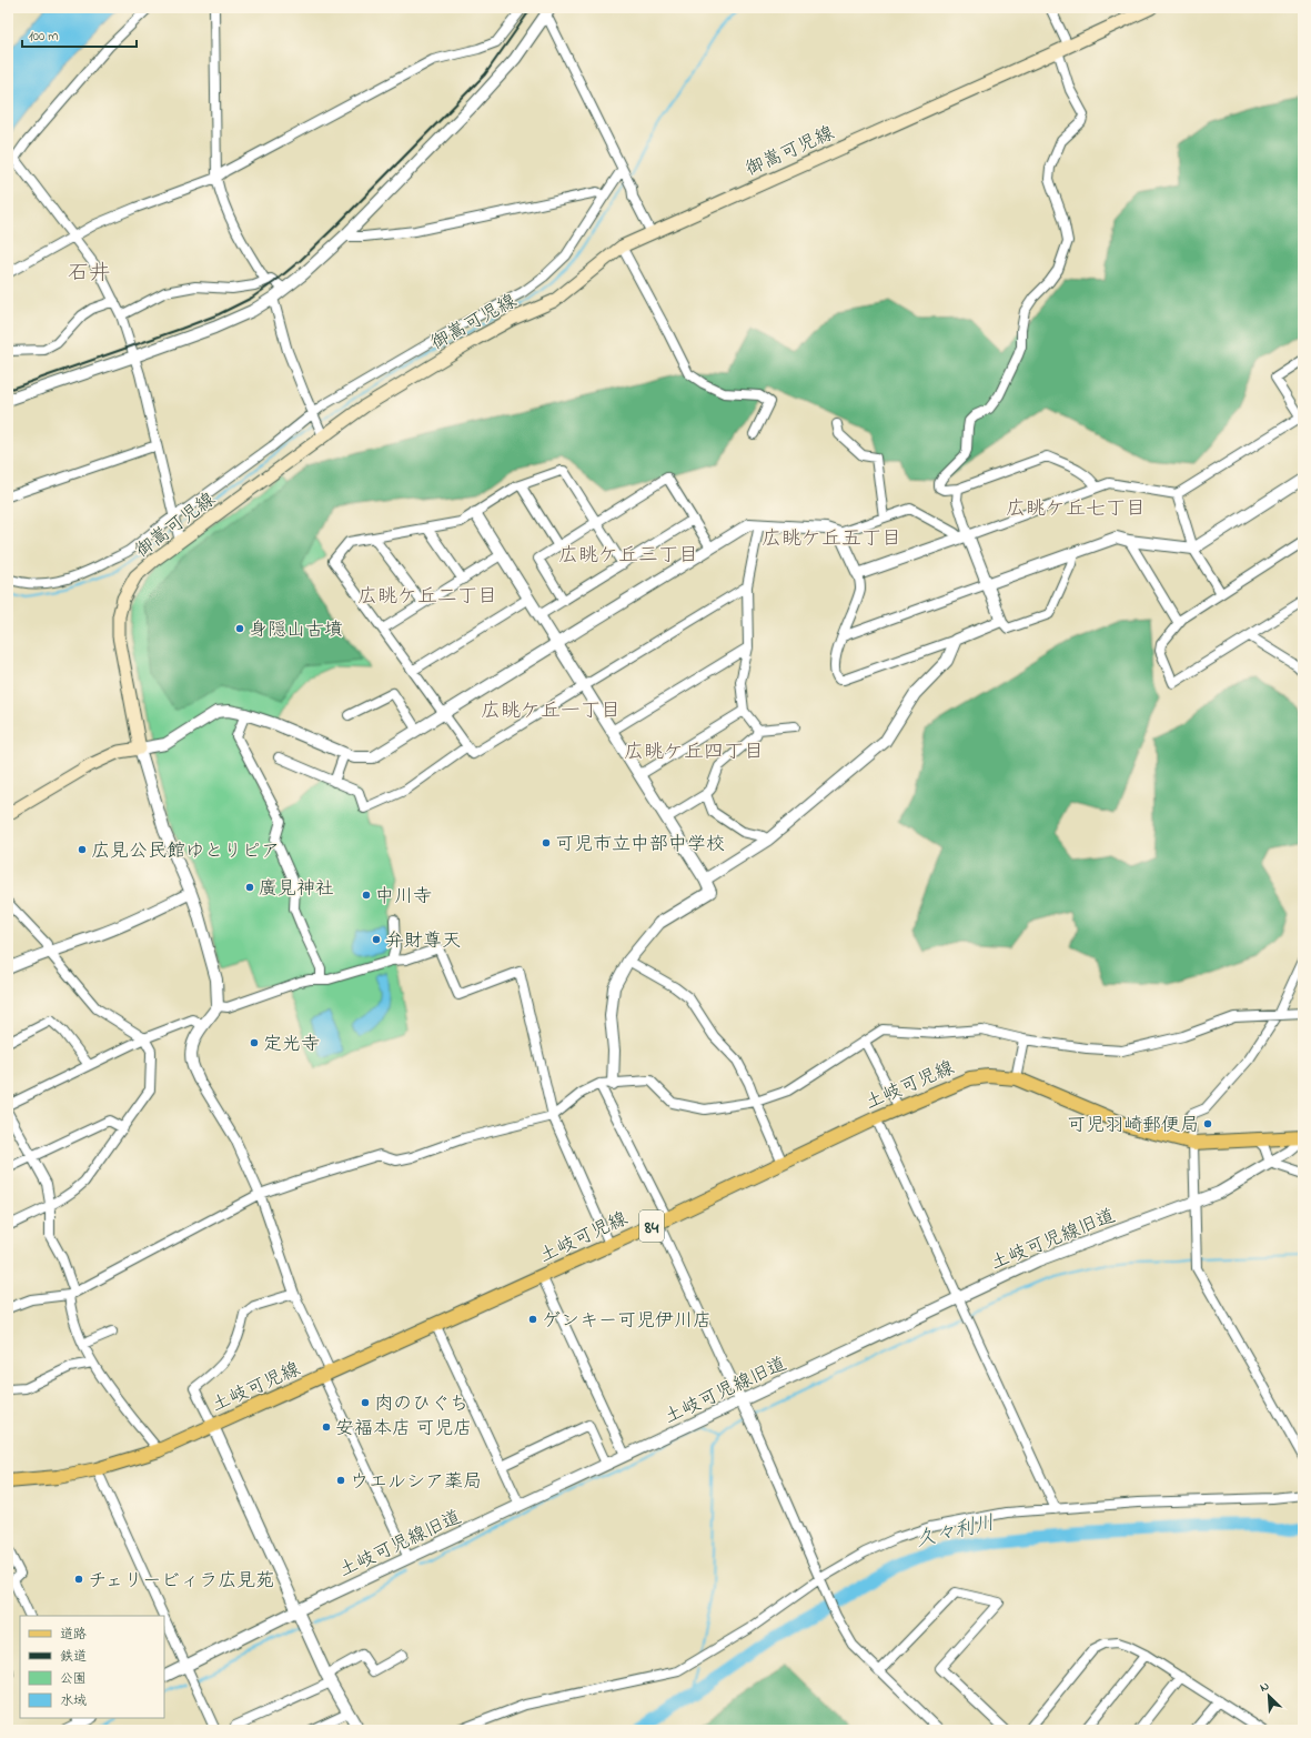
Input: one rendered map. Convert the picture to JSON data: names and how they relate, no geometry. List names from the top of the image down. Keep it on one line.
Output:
{"streets":{"main road":["御嵩可児線","土岐可児線","84"],"street":["土岐可児線旧道"]},"crossings":[["土岐可児線","土岐可児線旧道"]],"districts":["石井","広眺ケ丘七丁目","広眺ケ丘五丁目","広眺ケ丘三丁目","広眺ケ丘二丁目","広眺ケ丘一丁目","広眺ケ丘四丁目"],"water":["久々利川"],"places":["身隠山古墳","可児市立中部中学校","広見公民館ゆとりピア","廣見神社","中川寺","弁財尊天","定光寺","可児羽崎郵便局","ゲンキー可児伊川店","肉のひぐち","安福本店 可児店","ウエルシア薬局","チェリービィラ広見苑"],"legend":["道路","鉄道","公園","水域"],"scale_bar":"100 m","north":"top left"}
